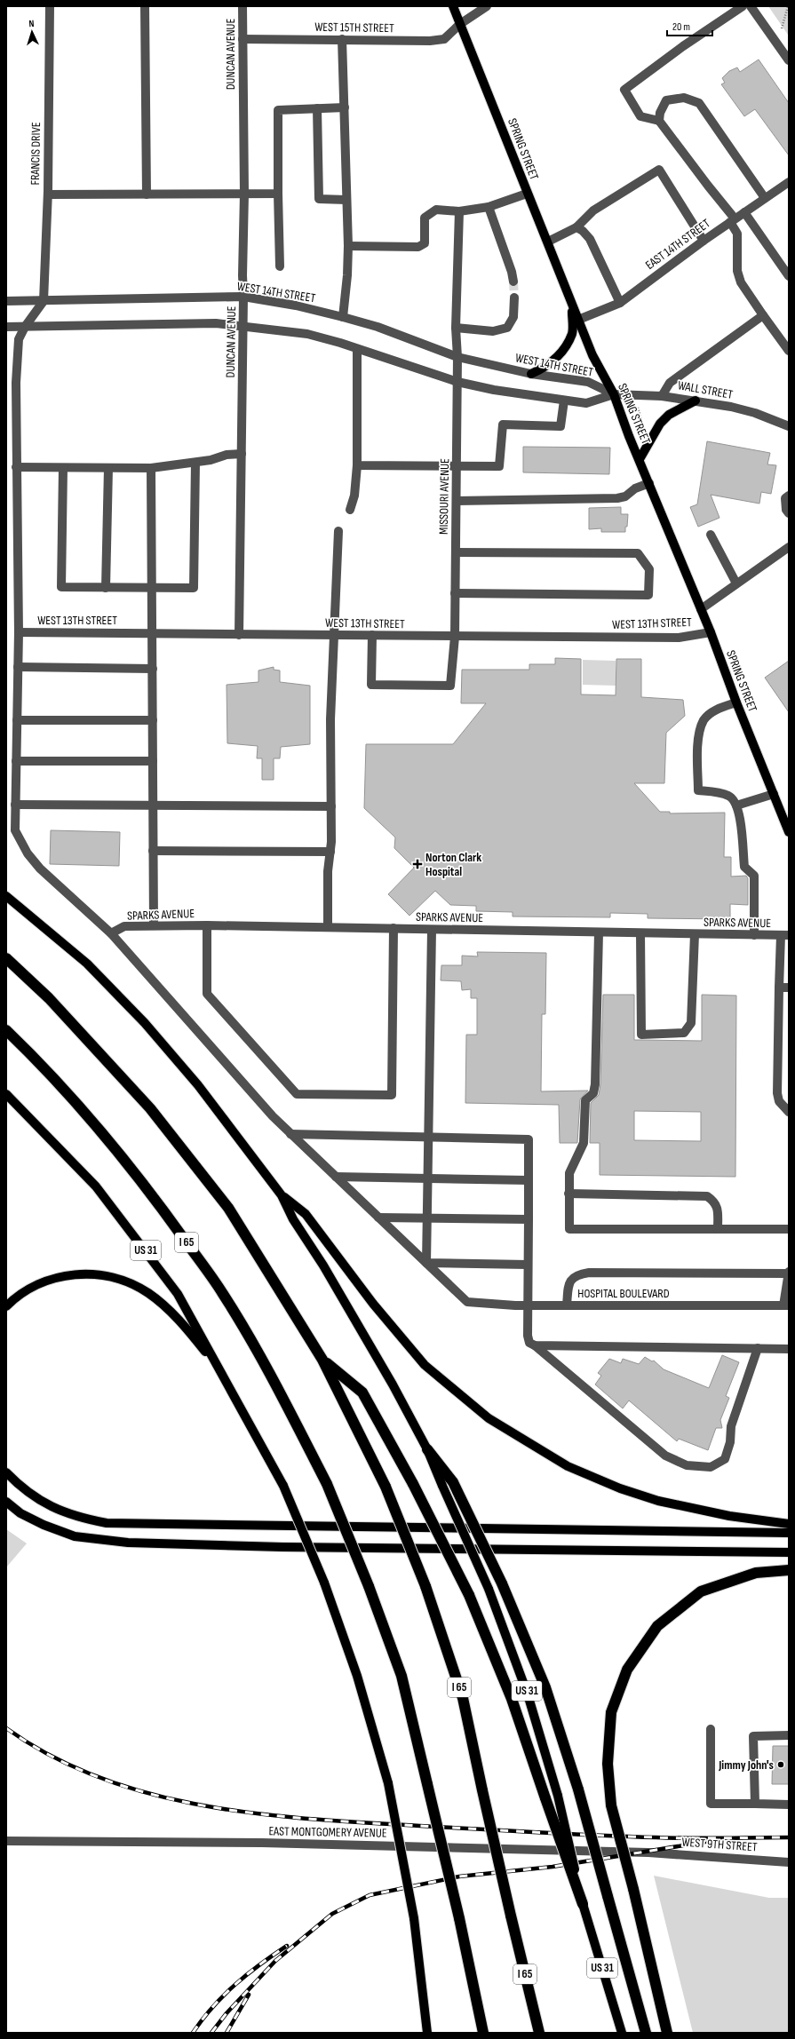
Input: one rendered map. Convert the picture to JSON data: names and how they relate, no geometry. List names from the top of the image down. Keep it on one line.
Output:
{"streets":{"highway":["I 65"],"main road":["SPRING STREET","US 31"],"street":["WEST 15TH STREET","DUNCAN AVENUE","FRANCIS DRIVE","EAST 14TH STREET","WEST 14TH STREET","WALL STREET","MISSOURI AVENUE","WEST 13TH STREET","SPARKS AVENUE","HOSPITAL BOULEVARD","EAST MONTGOMERY AVENUE","WEST 9TH STREET"]},"crossings":[["WEST 15TH STREET","DUNCAN AVENUE"],["WEST 15TH STREET","SPRING STREET"],["DUNCAN AVENUE","WEST 14TH STREET"],["DUNCAN AVENUE","WEST 13TH STREET"],["SPRING STREET","EAST 14TH STREET"],["SPRING STREET","WEST 14TH STREET"],["SPRING STREET","WALL STREET"],["SPRING STREET","WEST 13TH STREET"],["FRANCIS DRIVE","WEST 14TH STREET"],["WEST 14TH STREET","WALL STREET"],["WEST 14TH STREET","MISSOURI AVENUE"],["MISSOURI AVENUE","WEST 13TH STREET"],["SPARKS AVENUE","HOSPITAL BOULEVARD"],["EAST MONTGOMERY AVENUE","WEST 9TH STREET"]],"places":{"health":["Norton Clark Hospital"],"other":["Jimmy John's"]},"scale_bar":"20 m","north":"top"}
